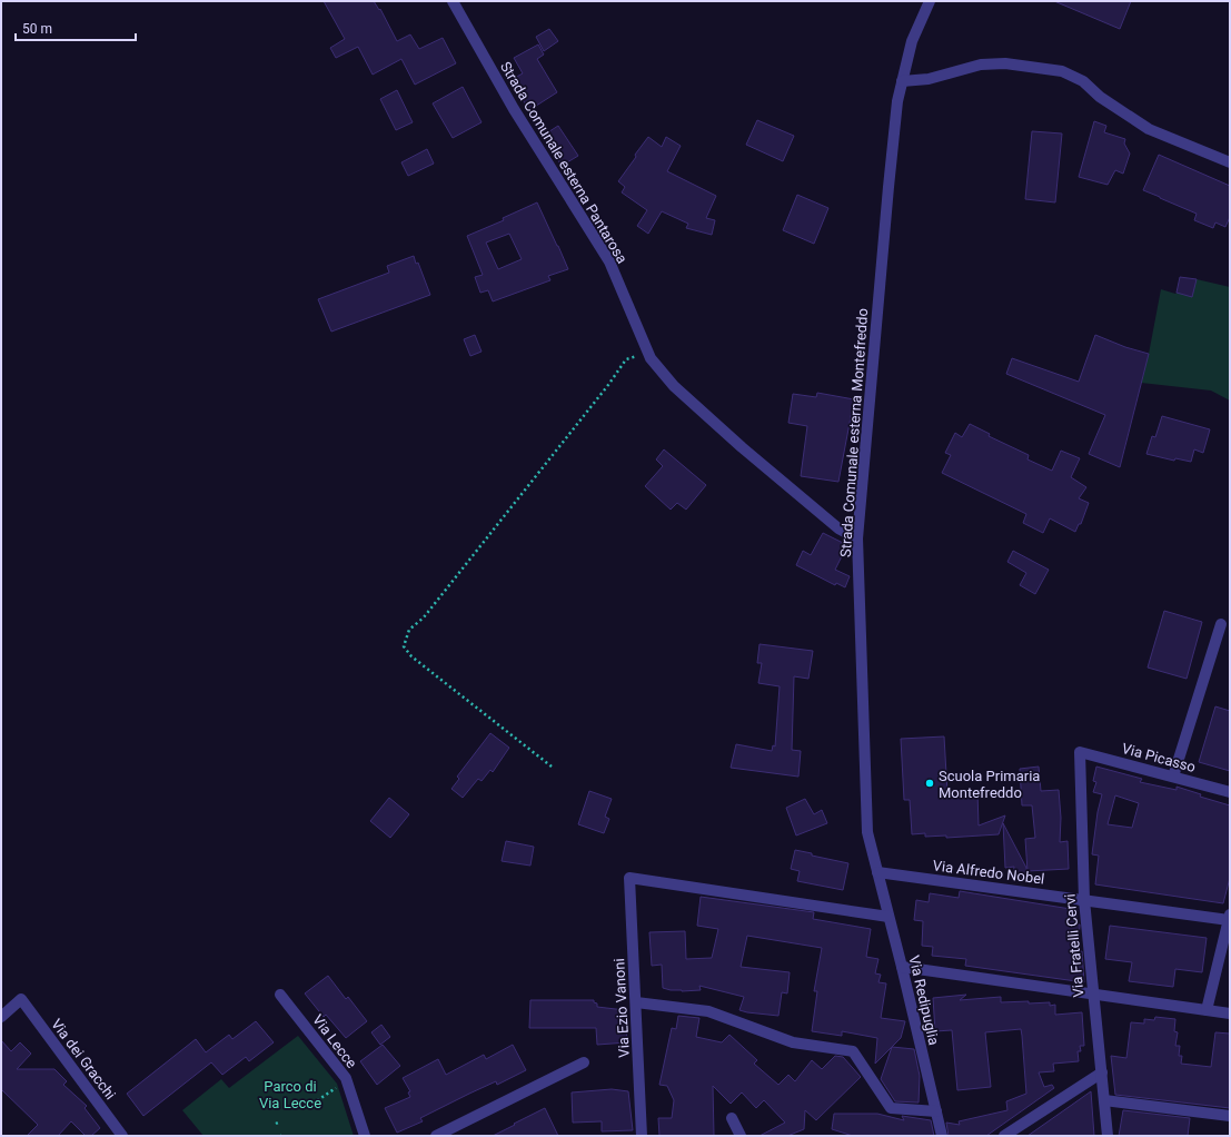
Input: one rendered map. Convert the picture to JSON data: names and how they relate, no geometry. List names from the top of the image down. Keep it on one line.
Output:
{"streets":{"street":["Strada Comunale esterna Pantarosa","Strada Comunale esterna Montefreddo","Via Picasso","Via Alfredo Nobel","Via Fratelli Cervi","Via Redipuglia","Via Ezio Vanoni","Via Lecce","Via dei Gracchi"]},"crossings":[["Strada Comunale esterna Pantarosa","Strada Comunale esterna Montefreddo"],["Strada Comunale esterna Montefreddo","Via Alfredo Nobel"],["Strada Comunale esterna Montefreddo","Via Redipuglia"],["Via Picasso","Via Fratelli Cervi"],["Via Alfredo Nobel","Via Fratelli Cervi"],["Via Alfredo Nobel","Via Redipuglia"],["Via Redipuglia","Via Ezio Vanoni"]],"parks":["Parco di Via Lecce"],"places":["Scuola Primaria Montefreddo"],"scale_bar":"50 m"}
